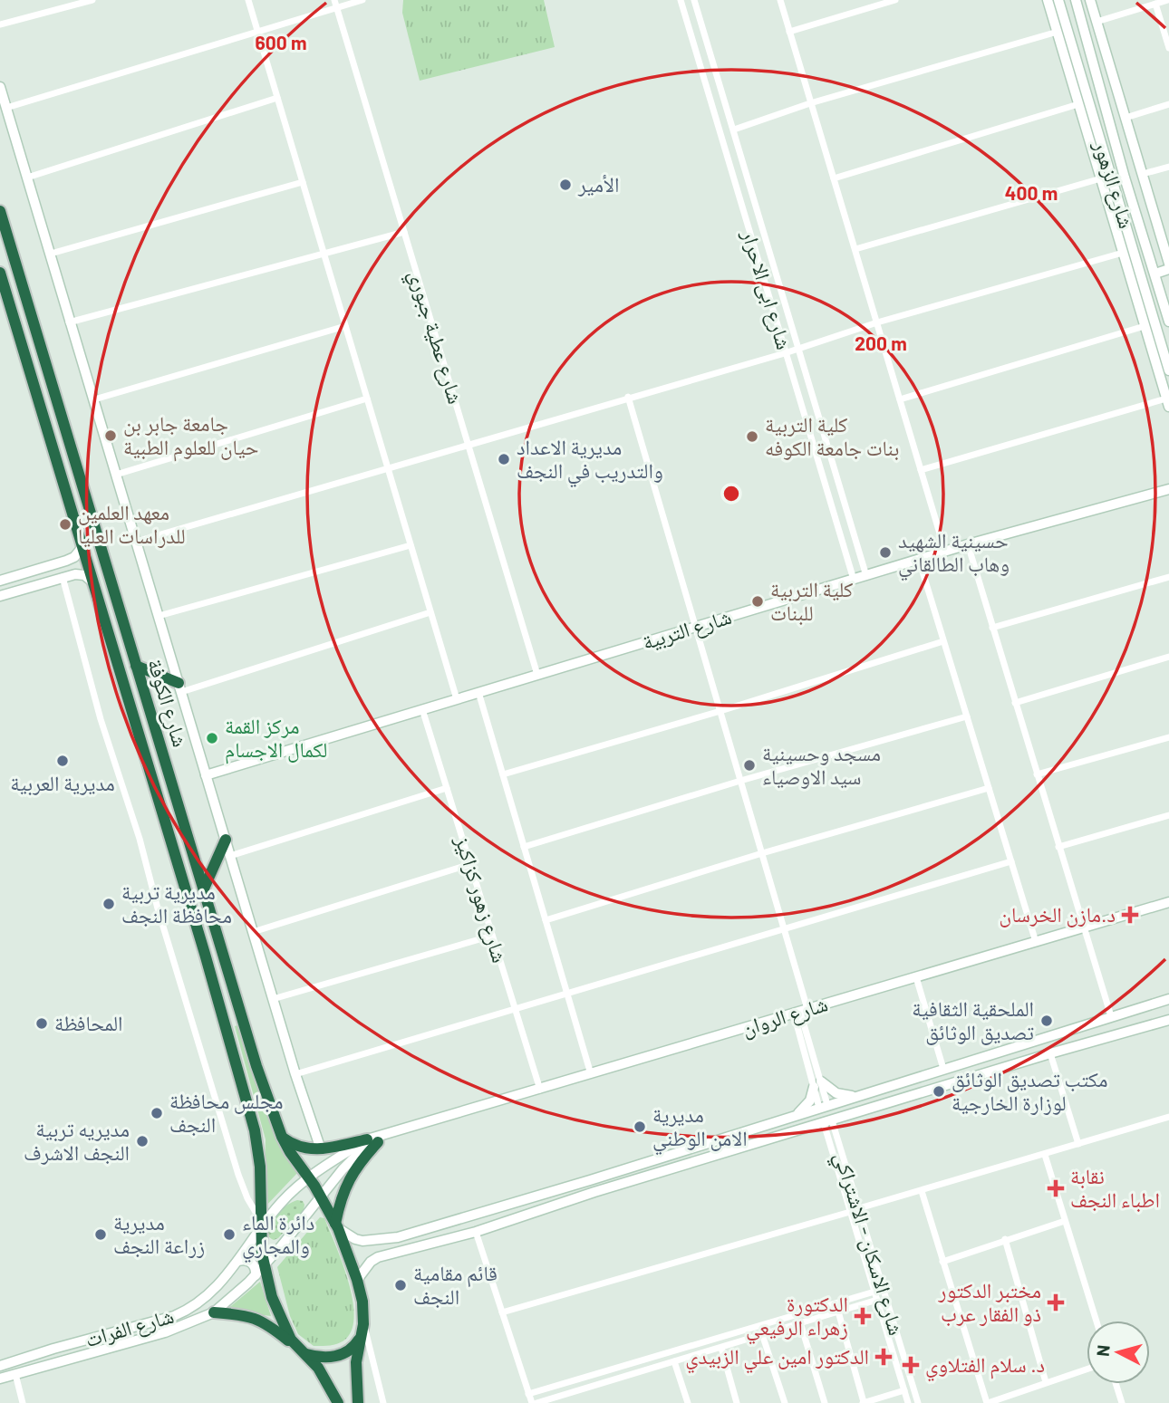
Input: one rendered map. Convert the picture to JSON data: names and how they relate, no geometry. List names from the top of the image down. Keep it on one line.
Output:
{"streets":{"highway":["شارع الكوفة"],"main road":["شارع الزهور","شارع التربية","شارع الروان","شارع الفرات"],"street":["شارع ابی الاحرار","شارع عطية جبوري","شارع زهور كزاكيز","شارع الاسكان - الاشتراكي"]},"crossings":[["شارع ابی الاحرار","شارع التربية"],["شارع عطية جبوري","شارع التربية"],["شارع التربية","شارع زهور كزاكيز"],["شارع الكوفة","شارع الروان"],["شارع الكوفة","شارع الفرات"],["شارع زهور كزاكيز","شارع الروان"],["شارع الروان","شارع الفرات"]],"places":{"other":["الأمير","جامعة جابر بن حيان للعلوم الطبية","كلية التربية بنات جامعة الكوفه","مديرية الاعداد والتدريب في النجف","معهد العلمين للدراسات العليا","حسينية الشهيد وهاب الطالقاني","كلية التربية للبنات","مركز القمة لكمال الاجسام","مديرية العربية","مسجد وحسينية سيد الاوصياء","مديرية تربية محافظة النجف","الملحقية الثقافية تصديق الوثائق","المحافظة","مكتب تصديق الوثائق لوزارة الخارجية","مجلس محافظة النجف","مديرية الامن الوطني","مديريه تربية النجف الاشرف","مديرية زراعة النجف","دائرة الماء والمجاري","قائم مقامية النجف"],"health":["د.مازن الخرسان","نقابة اطباء النجف","مختبر الدكتور ذو الفقار عرب","الدكتورة زهراء الرفيعي","الدكتور امين علي الزبيدي","د. سلام الفتلاوي"]},"north":"left","rings":["600 m","400 m","200 m"]}
